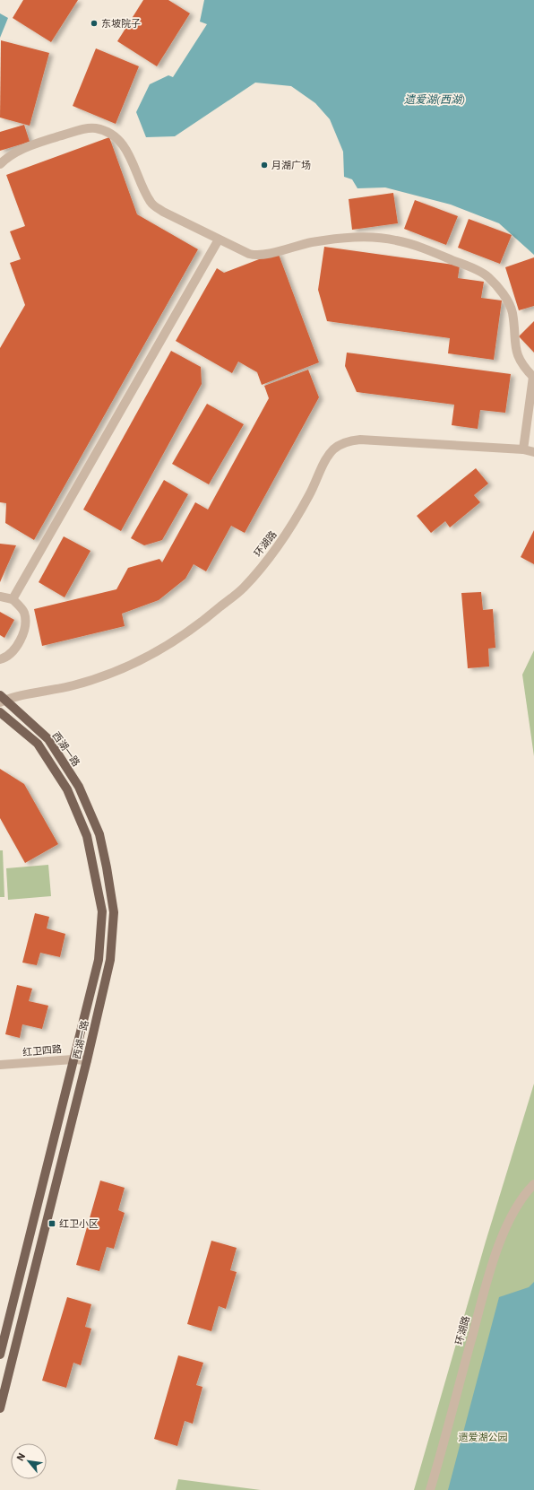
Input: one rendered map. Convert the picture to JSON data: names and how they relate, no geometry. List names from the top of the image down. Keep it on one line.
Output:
{"streets":{"main road":["西湖一路"],"street":["环湖路","红卫四路"]},"crossings":[["环湖路","西湖一路"],["西湖一路","红卫四路"]],"water":["遗爱湖(西湖)"],"parks":["遗爱湖公园"],"places":{"other":["东坡院子","月湖广场"],"transit":["红卫小区"]},"north":"top left"}
